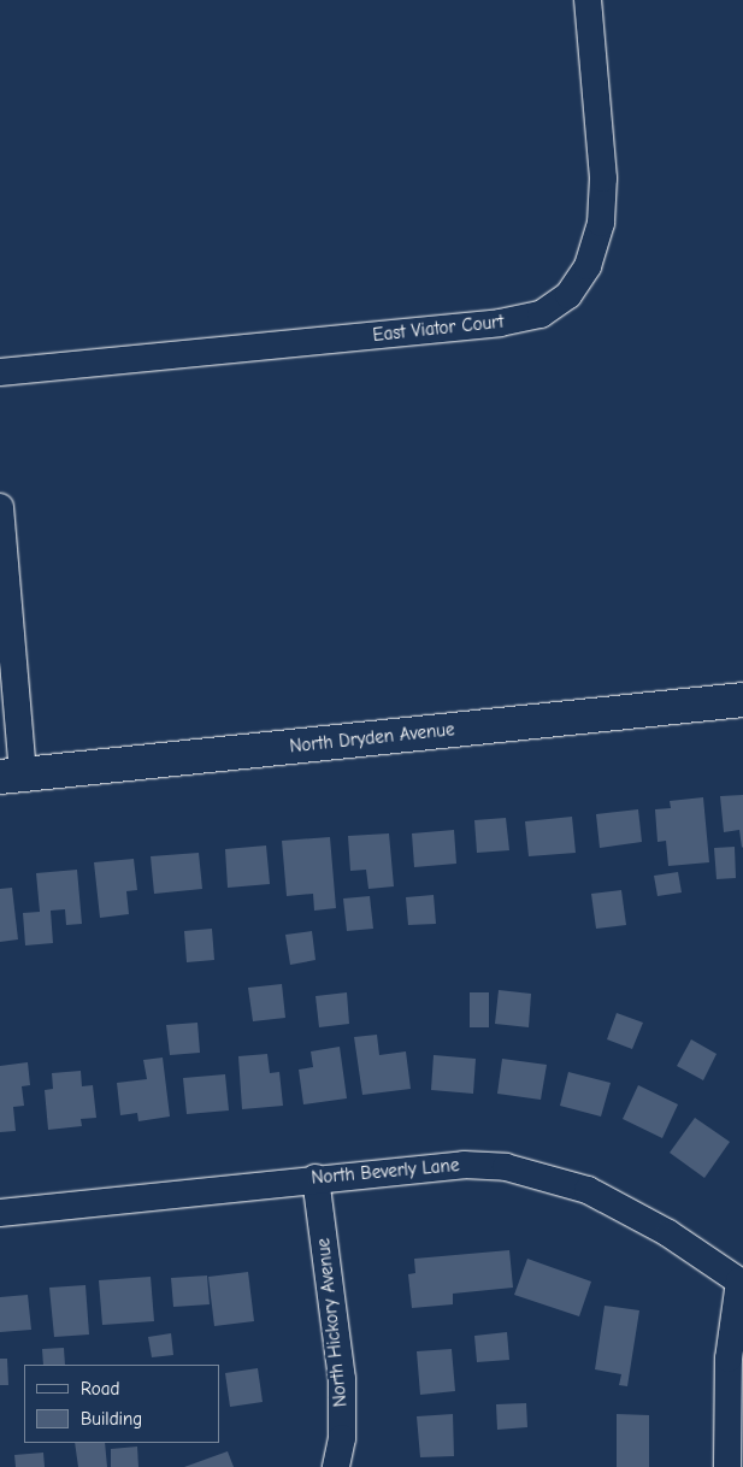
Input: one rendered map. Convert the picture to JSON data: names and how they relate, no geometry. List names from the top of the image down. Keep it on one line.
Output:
{"streets":{"street":["East Viator Court","North Dryden Avenue","North Beverly Lane","North Hickory Avenue"]},"crossings":[["North Beverly Lane","North Hickory Avenue"]],"legend":["Road","Building"]}
